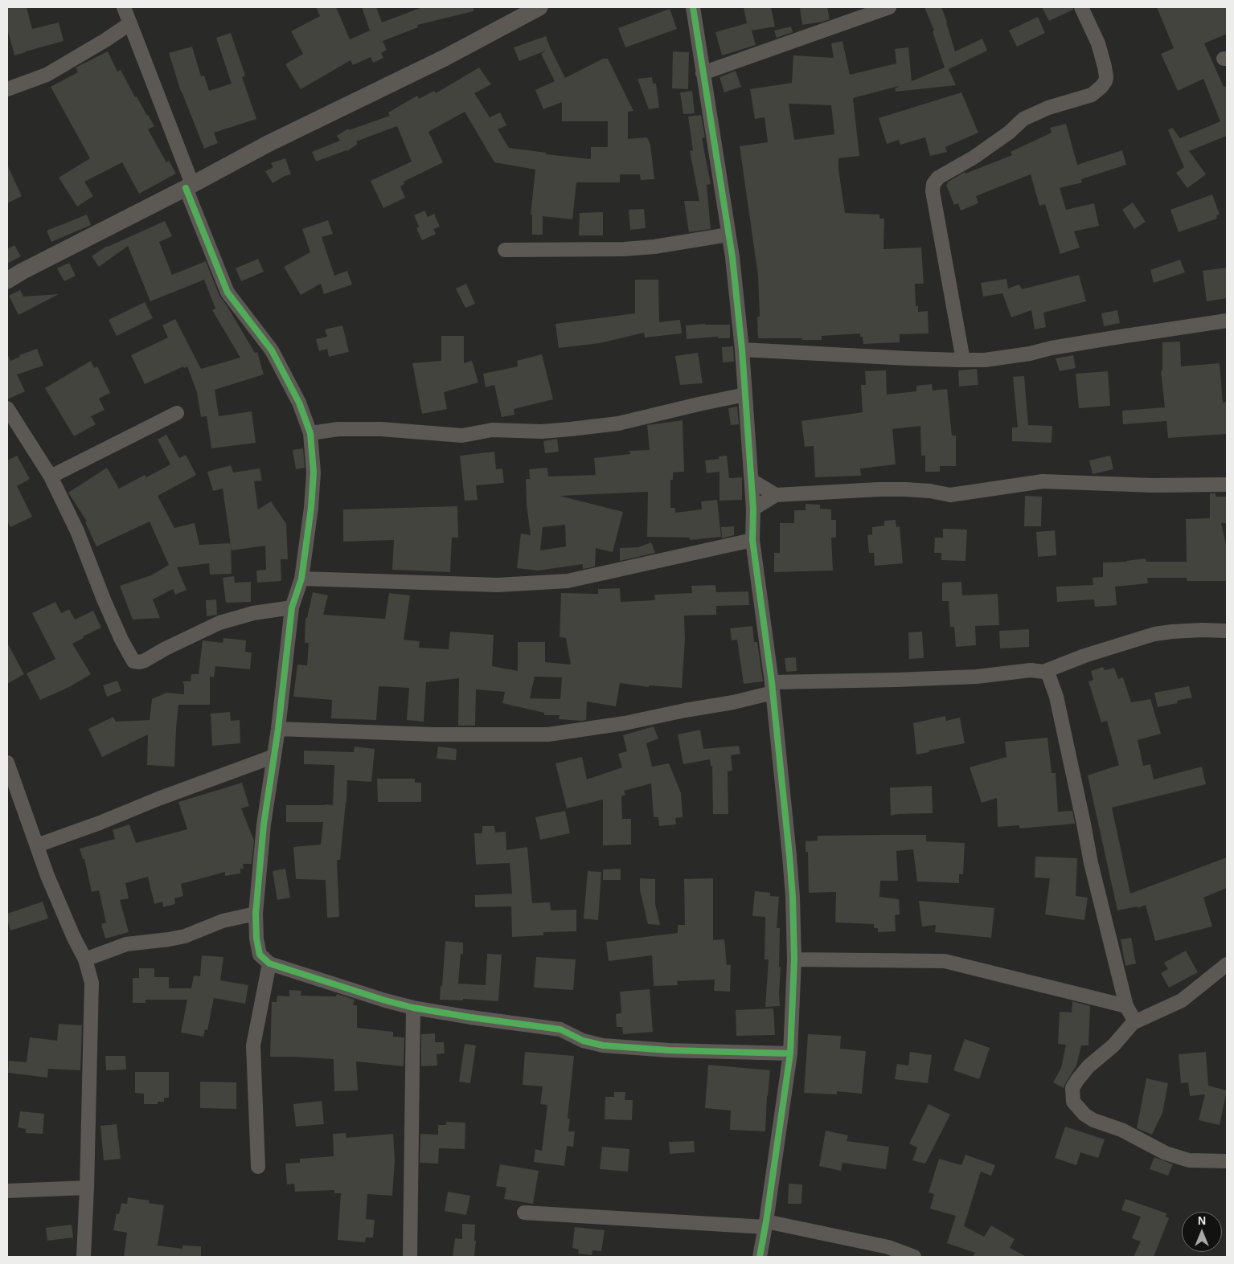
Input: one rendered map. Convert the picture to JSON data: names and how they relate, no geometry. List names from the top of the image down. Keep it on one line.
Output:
{"north":"top"}
